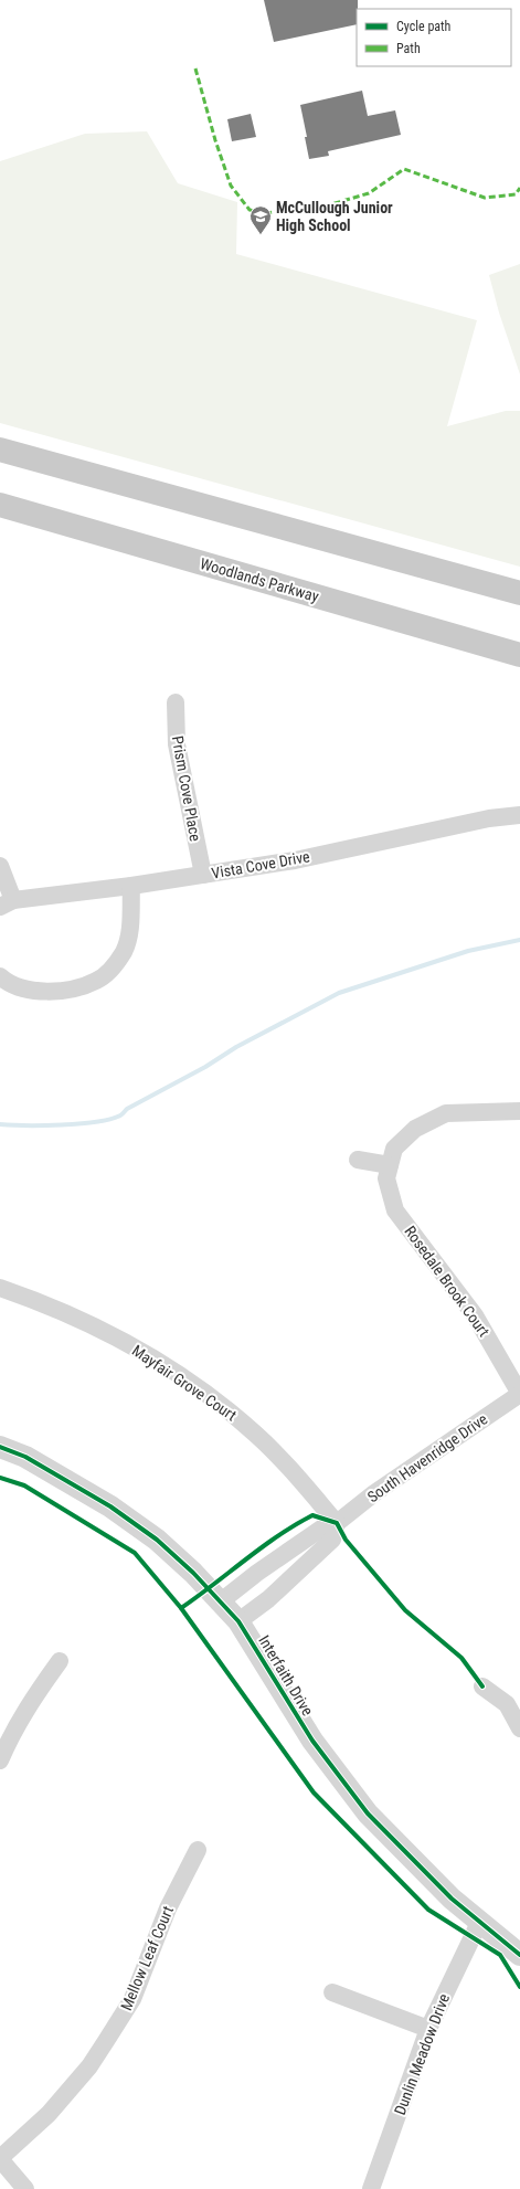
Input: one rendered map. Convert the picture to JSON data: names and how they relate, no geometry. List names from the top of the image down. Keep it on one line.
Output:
{"streets":{"main road":["Woodlands Parkway"],"street":["Prism Cove Place","Vista Cove Drive","Rosedale Brook Court","Mayfair Grove Court","South Havenridge Drive","Interfaith Drive","Mellow Leaf Court","Dunlin Meadow Drive"]},"crossings":[["Prism Cove Place","Vista Cove Drive"],["Rosedale Brook Court","South Havenridge Drive"],["Mayfair Grove Court","South Havenridge Drive"],["South Havenridge Drive","Interfaith Drive"],["Interfaith Drive","Dunlin Meadow Drive"]],"places":{"school or university":["McCullough Junior High School"]},"legend":["Cycle path","Path"]}
